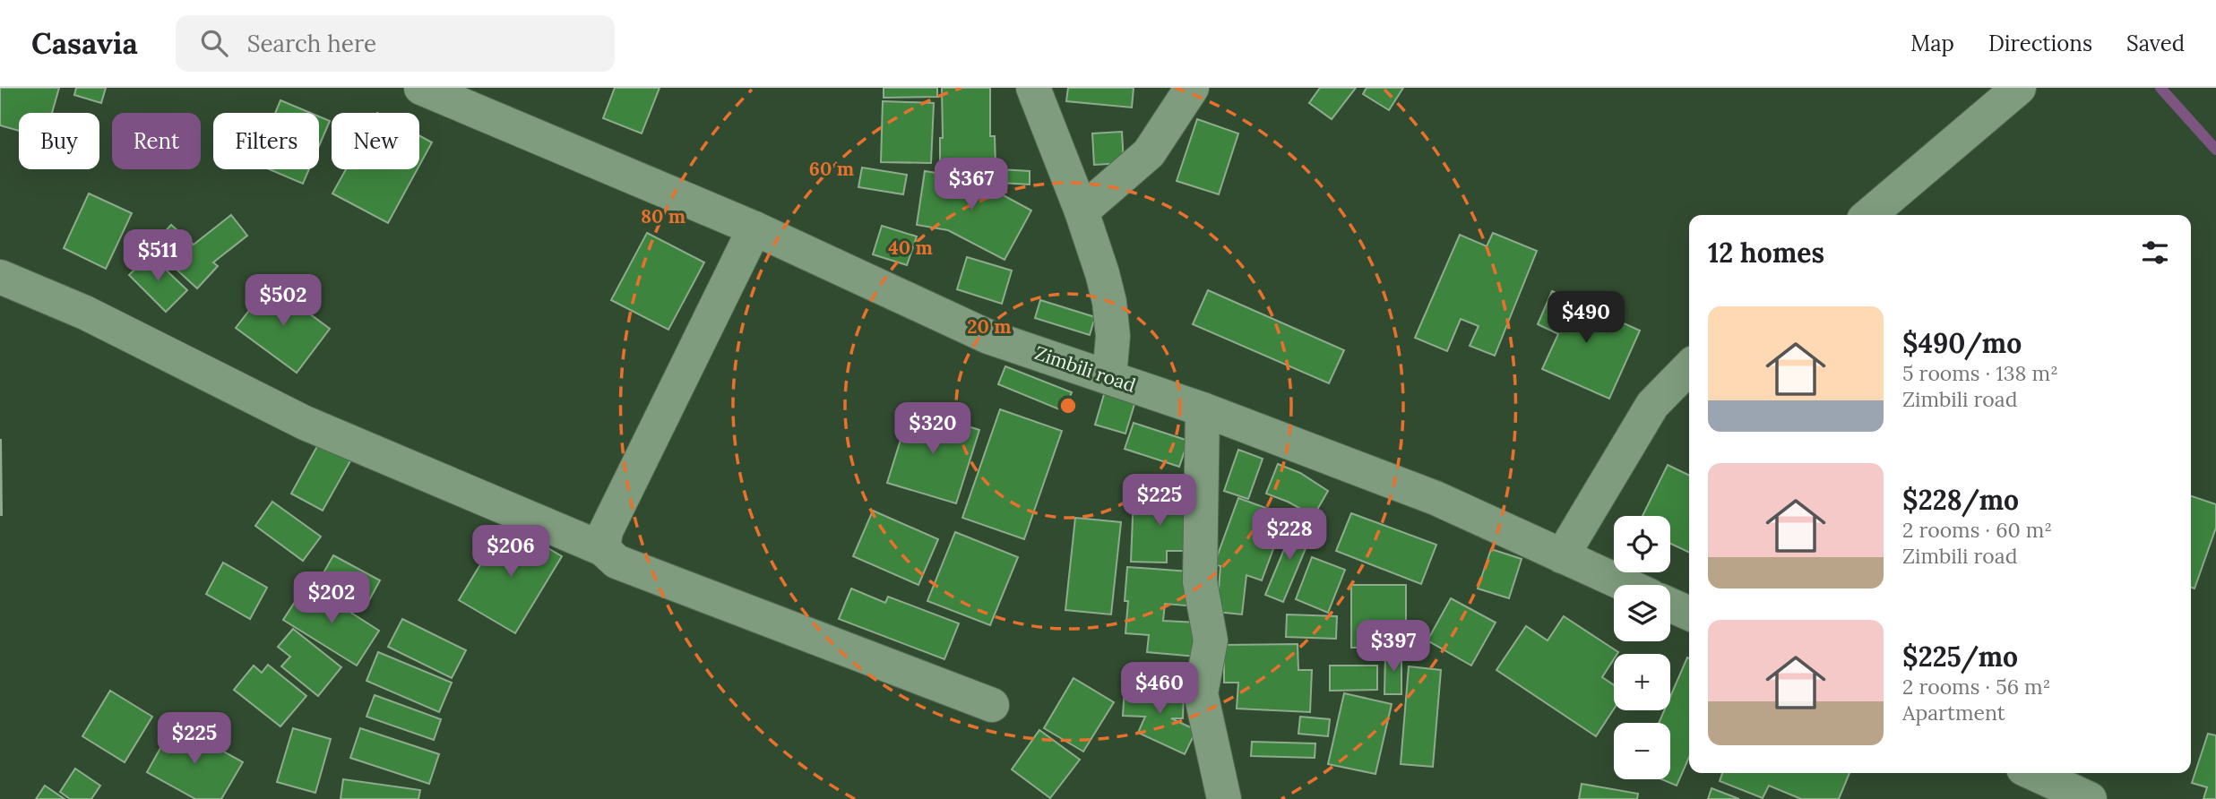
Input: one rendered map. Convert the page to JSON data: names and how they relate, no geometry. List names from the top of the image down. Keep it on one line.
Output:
{"streets":{"street":["Zimbili road"]},"page":{"header":"Casavia","search":"Search here","nav":["Map","Directions","Saved"],"chip":["Buy","Rent","Filters","New"],"price":["$367","$511","$502","$490","$320","$225","$228","$206","$202","$397","$460","$225"],"heading":"12 homes","list":[{"name":"$490/mo","note":"5 rooms · 138 m² · Zimbili road"},{"name":"$228/mo","note":"2 rooms · 60 m² · Zimbili road"},{"name":"$225/mo","note":"2 rooms · 56 m² · Apartment"}],"map_buttons":["+","−"]},"rings":["60 m","80 m","40 m","20 m"]}
